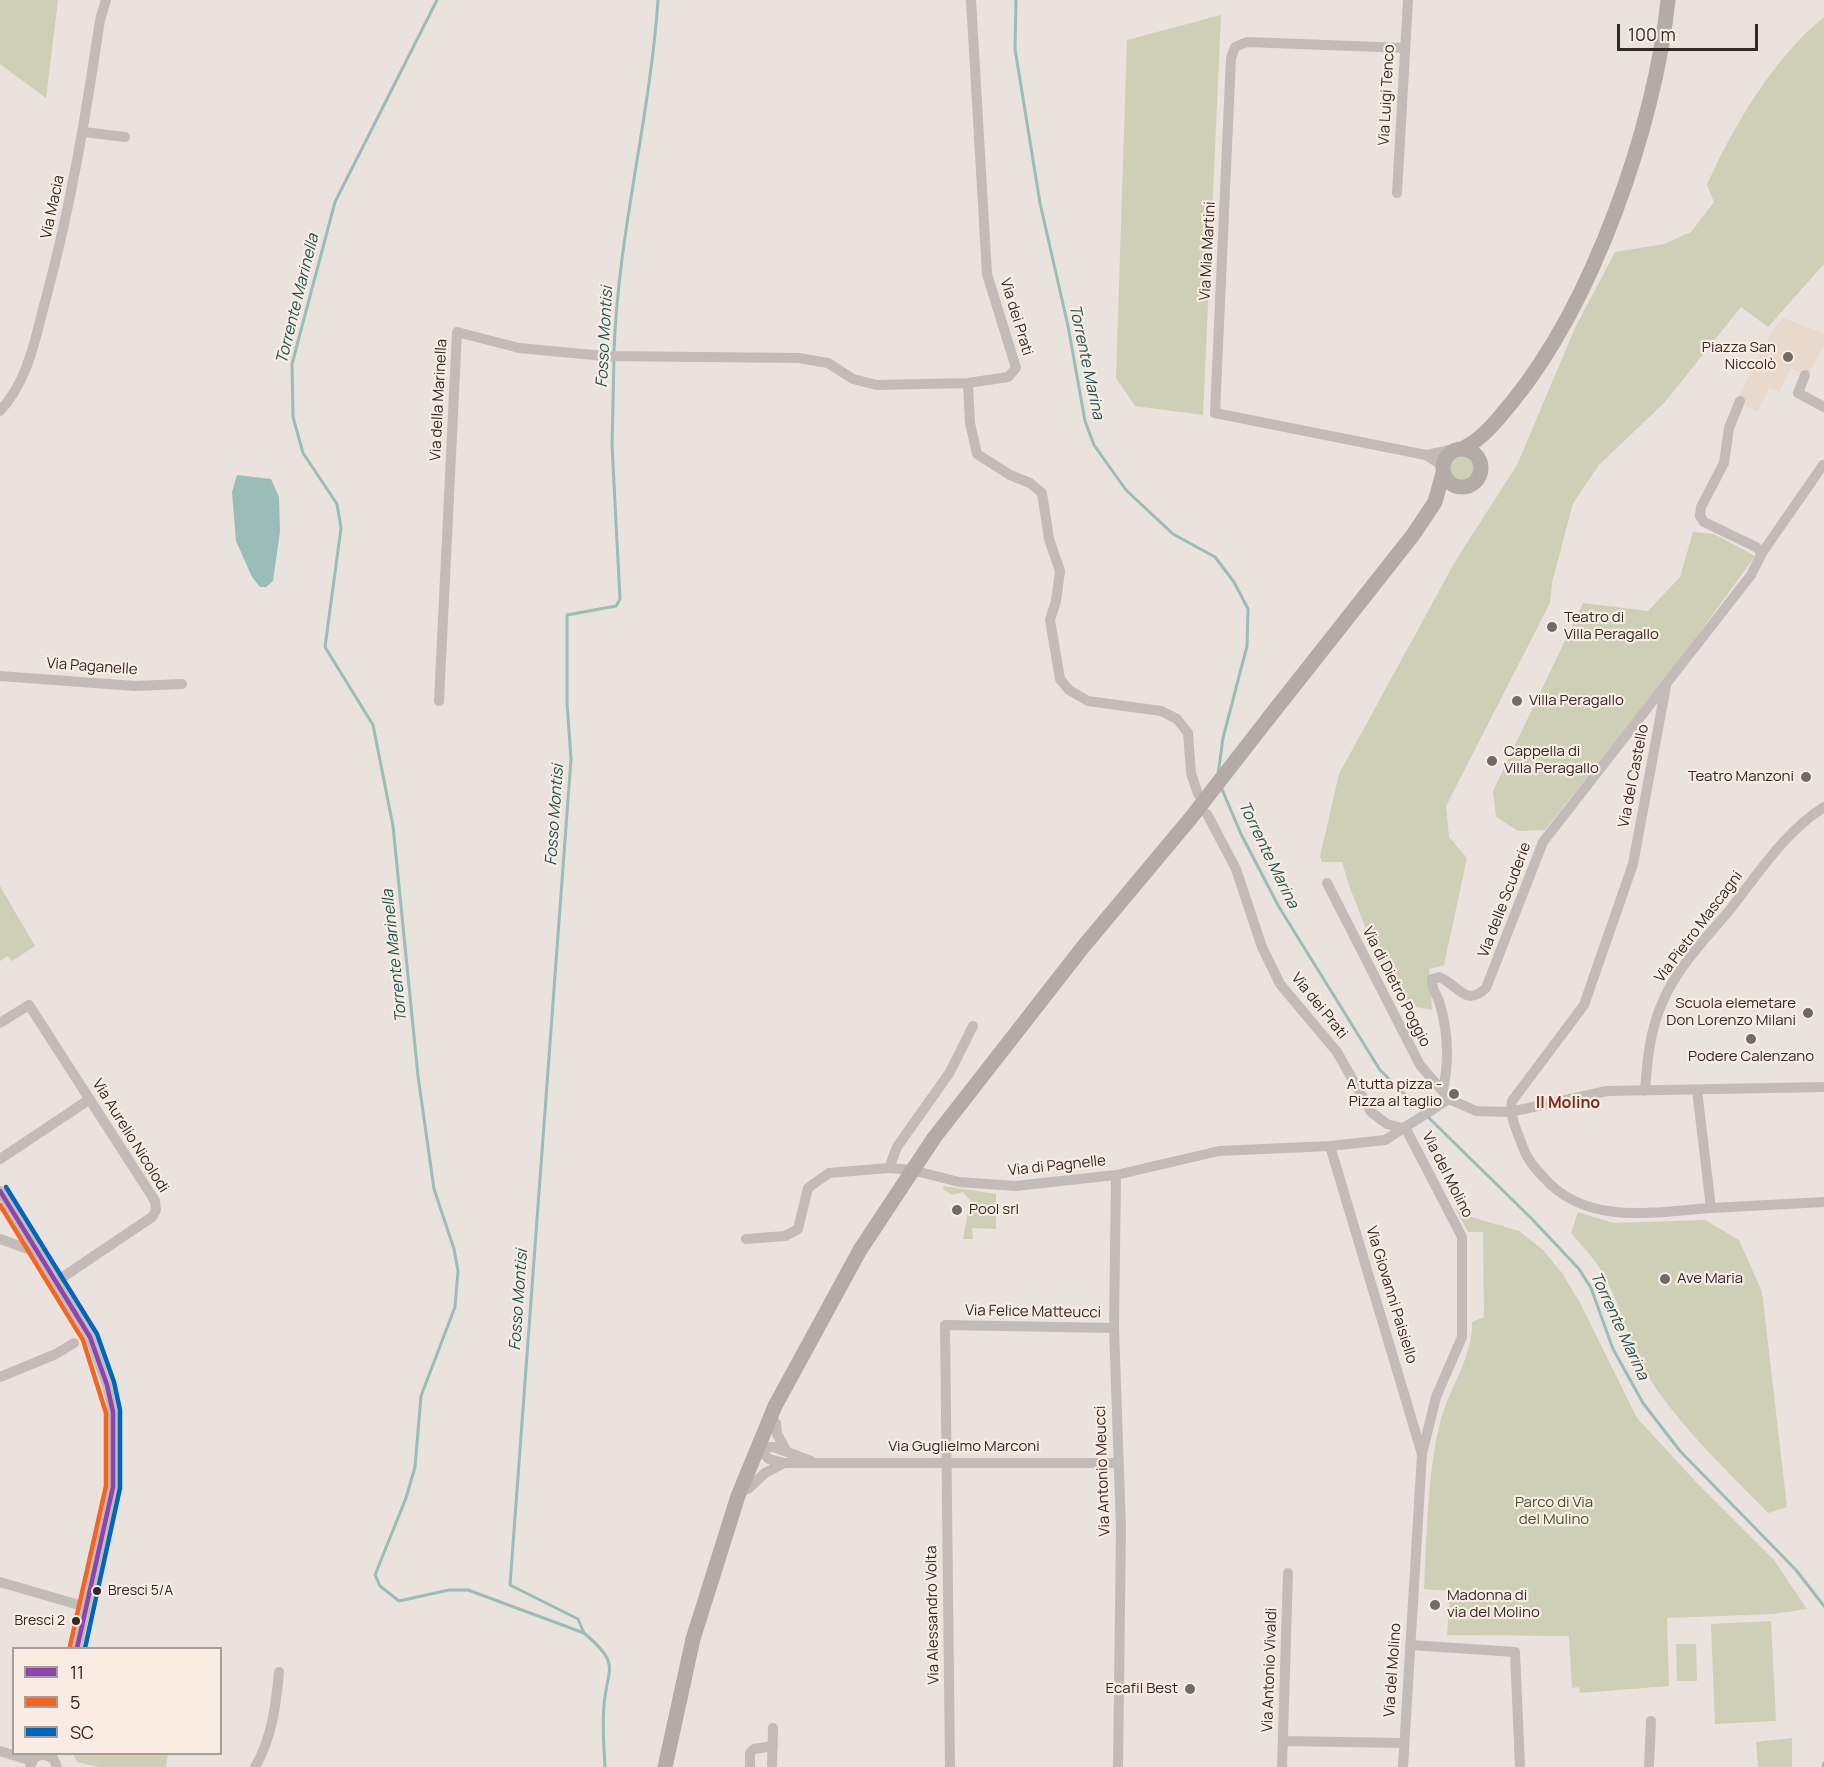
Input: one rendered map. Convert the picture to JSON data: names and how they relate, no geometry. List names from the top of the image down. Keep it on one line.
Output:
{"streets":{"street":["Via Luigi Tenco","Via Macia","Via Mia Martini","Via dei Prati","Via della Marinella","Via Paganelle","Via del Castello","Via delle Scuderie","Via Pietro Mascagni","Via di Dietro Poggio","Via Aurelio Nicolodi","Via di Pagnelle","Via del Molino","Via Giovanni Paisiello","Via Felice Matteucci","Via Guglielmo Marconi","Via Antonio Meucci","Via Alessandro Volta","Via Antonio Vivaldi"]},"crossings":[["Via Luigi Tenco","Via Mia Martini"],["Via dei Prati","Via della Marinella"],["Via dei Prati","Via di Pagnelle"],["Via dei Prati","Via del Molino"],["Via del Castello","Via delle Scuderie"],["Via delle Scuderie","Via di Dietro Poggio"],["Via delle Scuderie","Via del Molino"],["Via di Dietro Poggio","Via del Molino"],["Via di Pagnelle","Via del Molino"],["Via di Pagnelle","Via Giovanni Paisiello"],["Via di Pagnelle","Via Antonio Meucci"],["Via del Molino","Via Giovanni Paisiello"],["Via Felice Matteucci","Via Guglielmo Marconi"],["Via Felice Matteucci","Via Antonio Meucci"],["Via Felice Matteucci","Via Alessandro Volta"],["Via Guglielmo Marconi","Via Antonio Meucci"],["Via Guglielmo Marconi","Via Alessandro Volta"]],"districts":["Il Molino"],"water":["Torrente Marinella","Fosso Montisi","Torrente Marina"],"parks":["Parco di Via del Mulino"],"places":["Piazza San Niccolò","Teatro di Villa Peragallo","Villa Peragallo","Cappella di Villa Peragallo","Teatro Manzoni","Scuola elemetare Don Lorenzo Milani","Podere Calenzano","A tutta pizza - Pizza al taglio","Pool srl","Ave Maria","Bresci 5/A","Madonna di via del Molino","Bresci 2","Ecafil Best"],"lines":["transit line SC","transit line 11","transit line 5"],"legend":["11","5","SC"],"scale_bar":"100 m"}
